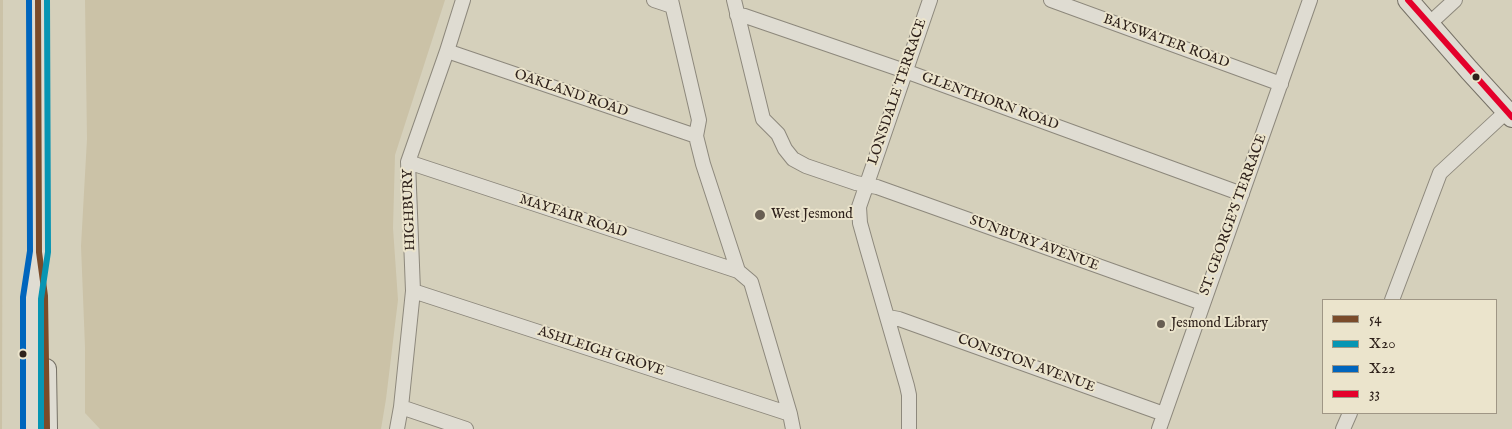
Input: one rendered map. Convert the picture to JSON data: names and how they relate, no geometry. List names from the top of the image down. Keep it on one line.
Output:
{"streets":{"street":["BAYSWATER ROAD","LONSDALE TERRACE","OAKLAND ROAD","GLENTHORN ROAD","HIGHBURY","ST. GEORGE'S TERRACE","MAYFAIR ROAD","SUNBURY AVENUE","ASHLEIGH GROVE","CONISTON AVENUE"]},"crossings":[["BAYSWATER ROAD","ST. GEORGE'S TERRACE"],["LONSDALE TERRACE","GLENTHORN ROAD"],["LONSDALE TERRACE","SUNBURY AVENUE"],["LONSDALE TERRACE","CONISTON AVENUE"],["OAKLAND ROAD","HIGHBURY"],["GLENTHORN ROAD","ST. GEORGE'S TERRACE"],["GLENTHORN ROAD","SUNBURY AVENUE"],["HIGHBURY","MAYFAIR ROAD"],["HIGHBURY","ASHLEIGH GROVE"],["ST. GEORGE'S TERRACE","SUNBURY AVENUE"],["ST. GEORGE'S TERRACE","CONISTON AVENUE"]],"places":["West Jesmond","Jesmond Library"],"lines":["transit line 54","transit line X20","transit line X22","transit line 33"],"legend":["54","X20","X22","33"]}
